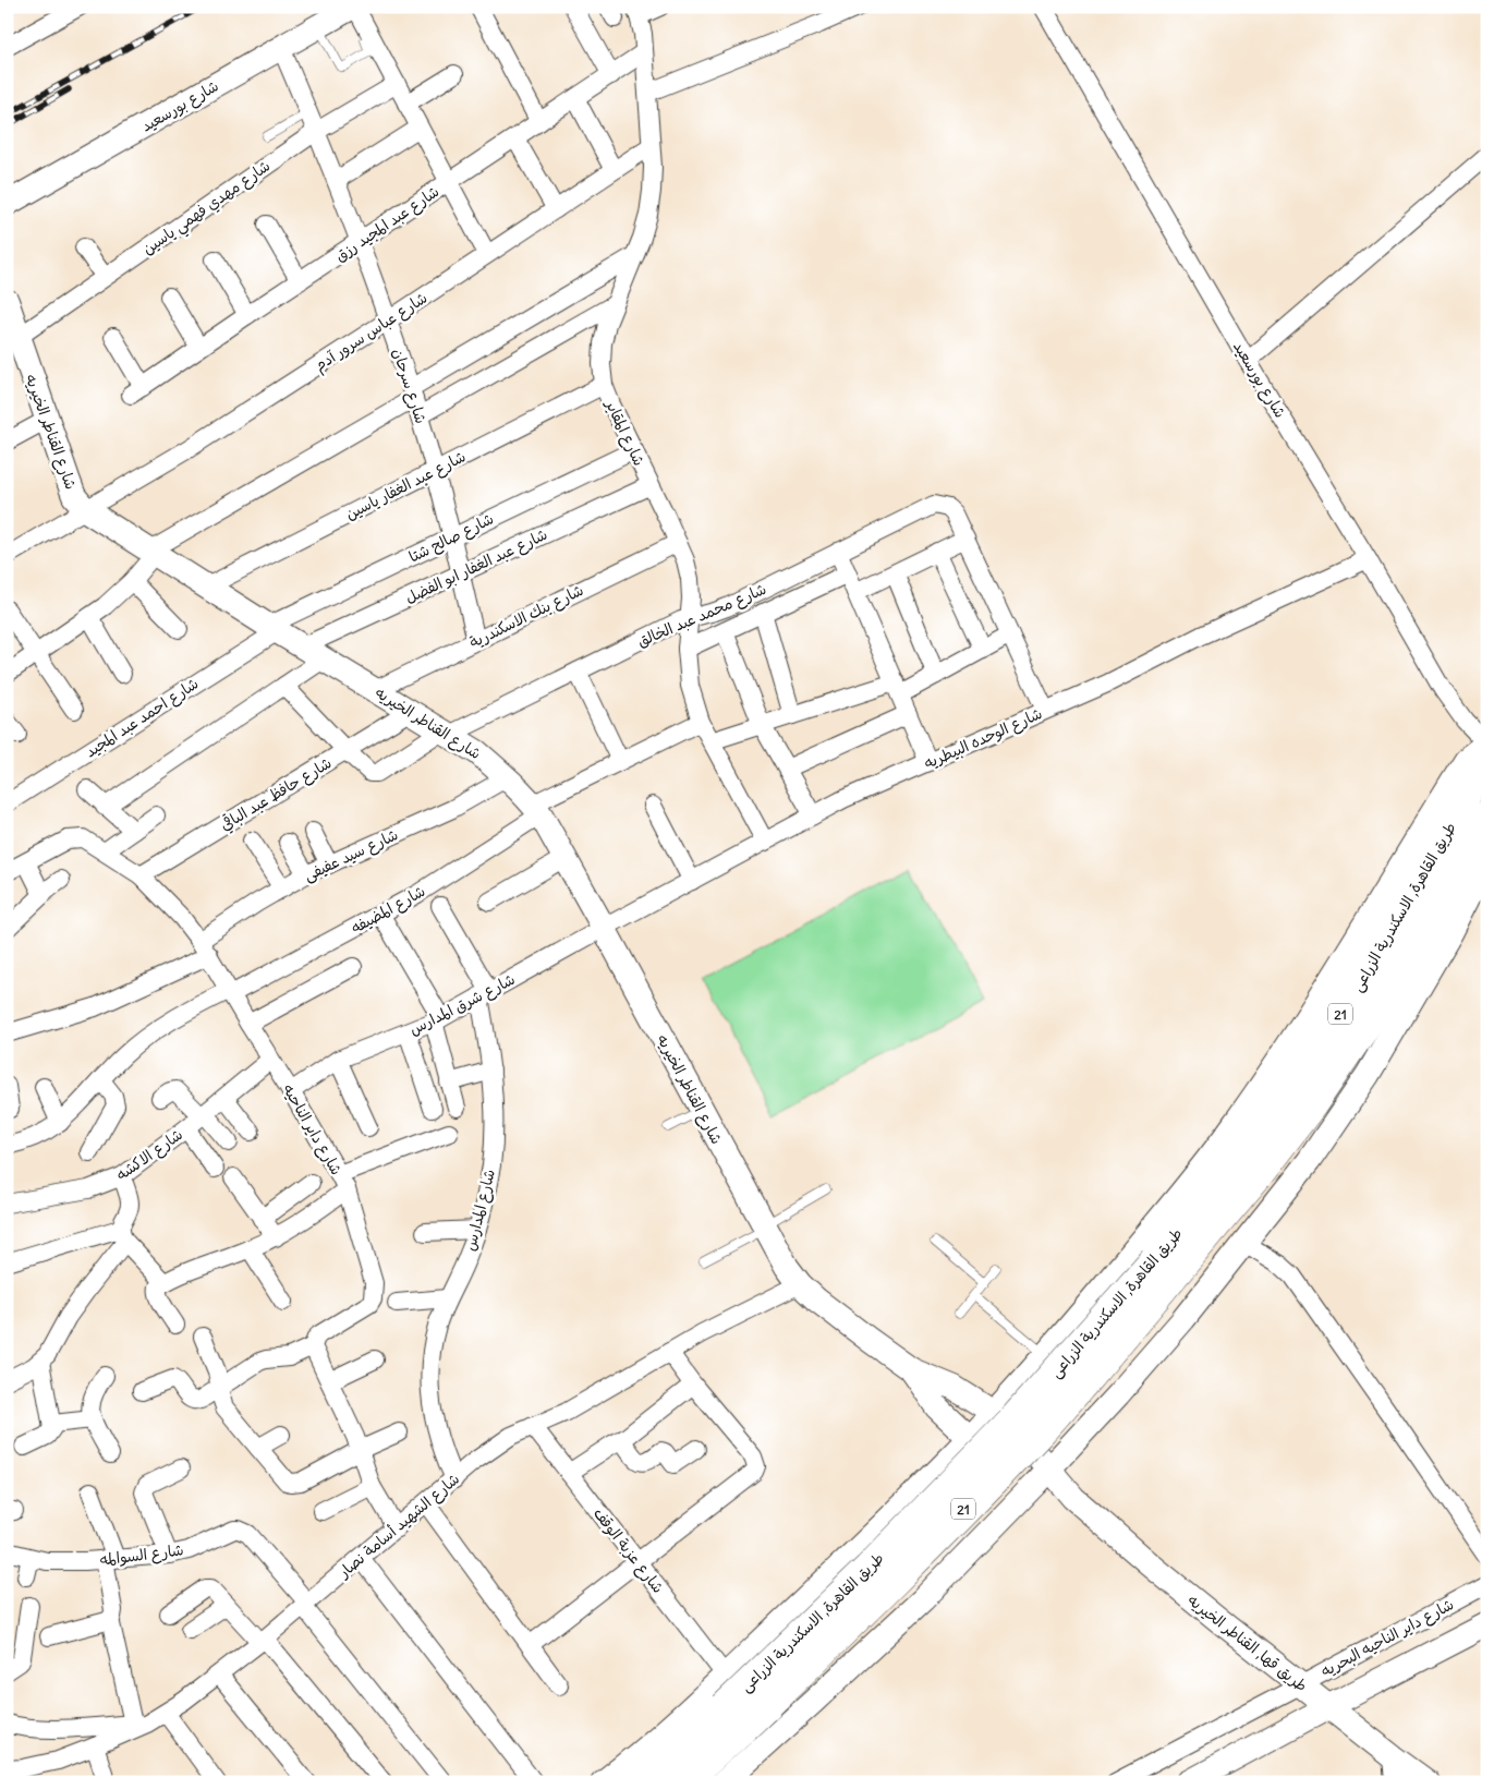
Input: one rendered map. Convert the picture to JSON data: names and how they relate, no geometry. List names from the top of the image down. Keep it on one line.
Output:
{"streets":{"highway":["طريق القاهرة, الاسكندرية الزراعى","21"],"street":["شارع بورسعيد","شارع مهدي فهمي ياسين","شارع عبد المجيد رزق","شارع عباس سرور آدم","شارع سرحان","شارع القناطر الخيريه","شارع المقابر","شارع عبد الغفار ياسين","شارع صالح شتا","شارع عبد الغفار ابو الفضل","شارع محمد عبد الخالق","شارع بنك الاسكندرية","شارع احمد عبد المجيد","شارع الوحده البيطريه","شارع حافظ عبد الباقي","شارع سيد عفيفى","شارع المضيفه","شارع شرق المدارس","شارع داير الناحيه","شارع الاكشه","شارع المدارس","شارع الشهيد أسامة نصار","شارع عزبة الوقف","شارع السوالمه","شارع داير الناحيه البحريه","طريق قها, القناطر الخيريه"]},"crossings":[["شارع بورسعيد","شارع سرحان"],["شارع بورسعيد","شارع الوحده البيطريه"],["شارع بورسعيد","طريق القاهرة, الاسكندرية الزراعى"],["شارع مهدي فهمي ياسين","شارع سرحان"],["شارع مهدي فهمي ياسين","شارع القناطر الخيريه"],["شارع عبد المجيد رزق","شارع سرحان"],["شارع عبد المجيد رزق","شارع المقابر"],["شارع عباس سرور آدم","شارع سرحان"],["شارع عباس سرور آدم","شارع القناطر الخيريه"],["شارع عباس سرور آدم","شارع المقابر"],["شارع سرحان","شارع عبد الغفار ياسين"],["شارع سرحان","شارع صالح شتا"],["شارع سرحان","شارع عبد الغفار ابو الفضل"],["شارع سرحان","شارع بنك الاسكندرية"],["شارع القناطر الخيريه","شارع عبد الغفار ياسين"],["شارع القناطر الخيريه","شارع صالح شتا"],["شارع القناطر الخيريه","شارع عبد الغفار ابو الفضل"],["شارع القناطر الخيريه","شارع محمد عبد الخالق"],["شارع القناطر الخيريه","شارع بنك الاسكندرية"],["شارع القناطر الخيريه","شارع احمد عبد المجيد"],["شارع القناطر الخيريه","شارع الوحده البيطريه"],["شارع القناطر الخيريه","شارع حافظ عبد الباقي"],["شارع القناطر الخيريه","شارع سيد عفيفى"],["شارع القناطر الخيريه","شارع المضيفه"],["شارع القناطر الخيريه","شارع شرق المدارس"],["شارع القناطر الخيريه","شارع الشهيد أسامة نصار"],["شارع القناطر الخيريه","طريق قها, القناطر الخيريه"],["شارع المقابر","شارع عبد الغفار ياسين"],["شارع المقابر","شارع صالح شتا"],["شارع المقابر","شارع عبد الغفار ابو الفضل"],["شارع المقابر","شارع محمد عبد الخالق"],["شارع المقابر","شارع بنك الاسكندرية"],["شارع المقابر","شارع الوحده البيطريه"],["شارع المقابر","شارع المضيفه"],["شارع صالح شتا","شارع احمد عبد المجيد"],["شارع محمد عبد الخالق","شارع حافظ عبد الباقي"],["شارع الوحده البيطريه","شارع شرق المدارس"],["شارع حافظ عبد الباقي","شارع داير الناحيه"],["شارع سيد عفيفى","شارع داير الناحيه"],["شارع المضيفه","شارع داير الناحيه"],["شارع شرق المدارس","شارع داير الناحيه"],["شارع شرق المدارس","شارع المدارس"],["شارع داير الناحيه","شارع الاكشه"],["شارع المدارس","شارع الشهيد أسامة نصار"],["شارع الشهيد أسامة نصار","شارع عزبة الوقف"],["شارع الشهيد أسامة نصار","شارع السوالمه"],["شارع داير الناحيه البحريه","طريق قها, القناطر الخيريه"]]}
